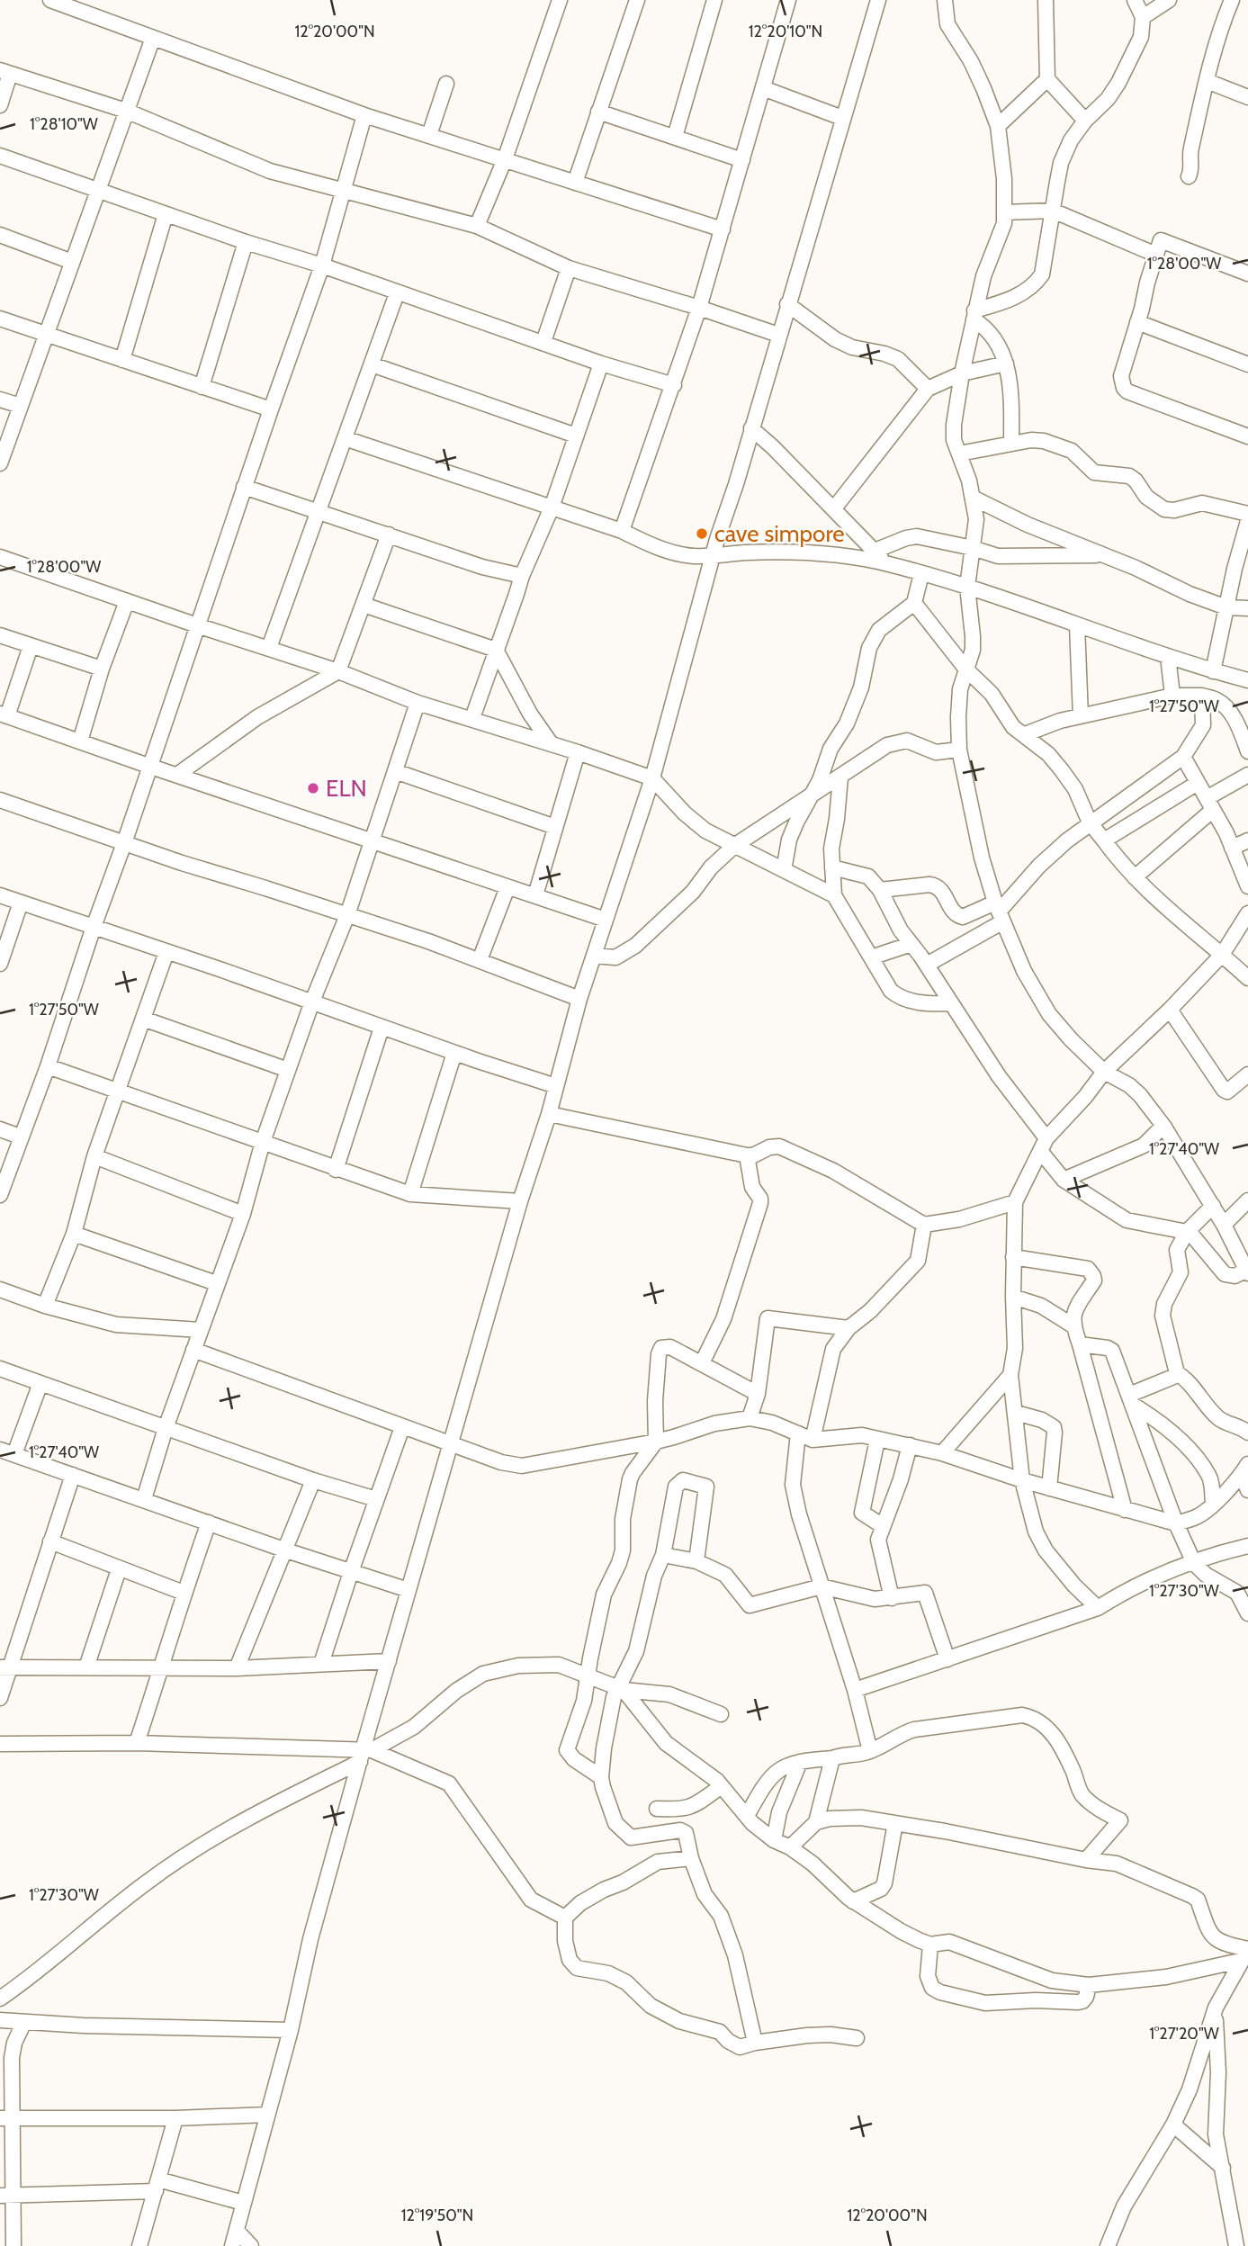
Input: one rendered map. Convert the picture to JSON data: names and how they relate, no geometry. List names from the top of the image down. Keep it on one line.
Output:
{"places":["cave simpore","ELN"],"coordinates":["12°20'00\"N","12°20'10\"N","1°28'10\"W","1°28'00\"W","1°27'50\"W","1°27'40\"W","1°27'30\"W","1°27'20\"W","12°19'50\"N"]}
